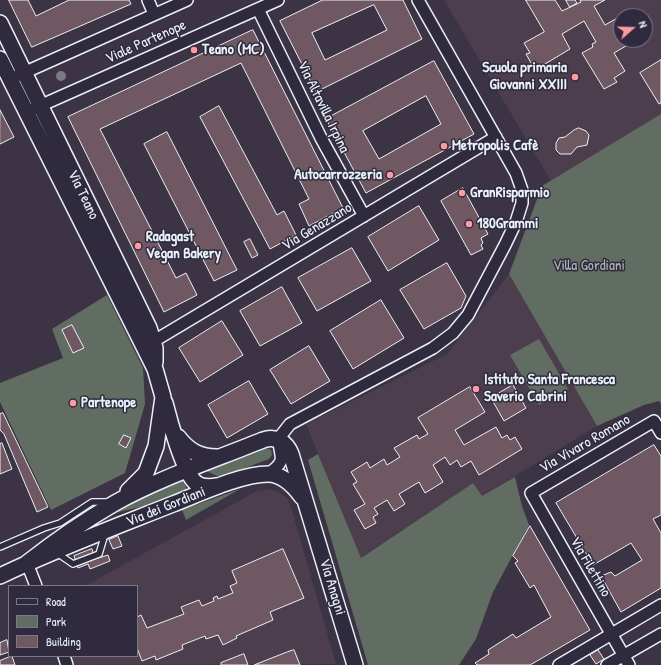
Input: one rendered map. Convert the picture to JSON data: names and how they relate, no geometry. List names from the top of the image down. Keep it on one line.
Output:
{"streets":{"street":["Viale Partenope","Via Altavilla Irpina","Via Teano","Via Genazzano","Via Vivaro Romano","Via dei Gordiani","Via Filettino","Via Anagni"]},"crossings":[["Viale Partenope","Via Altavilla Irpina"],["Viale Partenope","Via Teano"],["Via Altavilla Irpina","Via Genazzano"],["Via Teano","Via Genazzano"],["Via Teano","Via dei Gordiani"],["Via Vivaro Romano","Via Filettino"],["Via dei Gordiani","Via Anagni"]],"parks":["Villa Gordiani"],"places":["Teano (MC)","Scuola primaria Giovanni XXIII","Metropolis Cafè","Autocarrozzeria","GranRisparmio","180Grammi","Radagast Vegan Bakery","Istituto Santa Francesca Saverio Cabrini","Partenope"],"legend":["Road","Park","Building"],"north":"right"}
